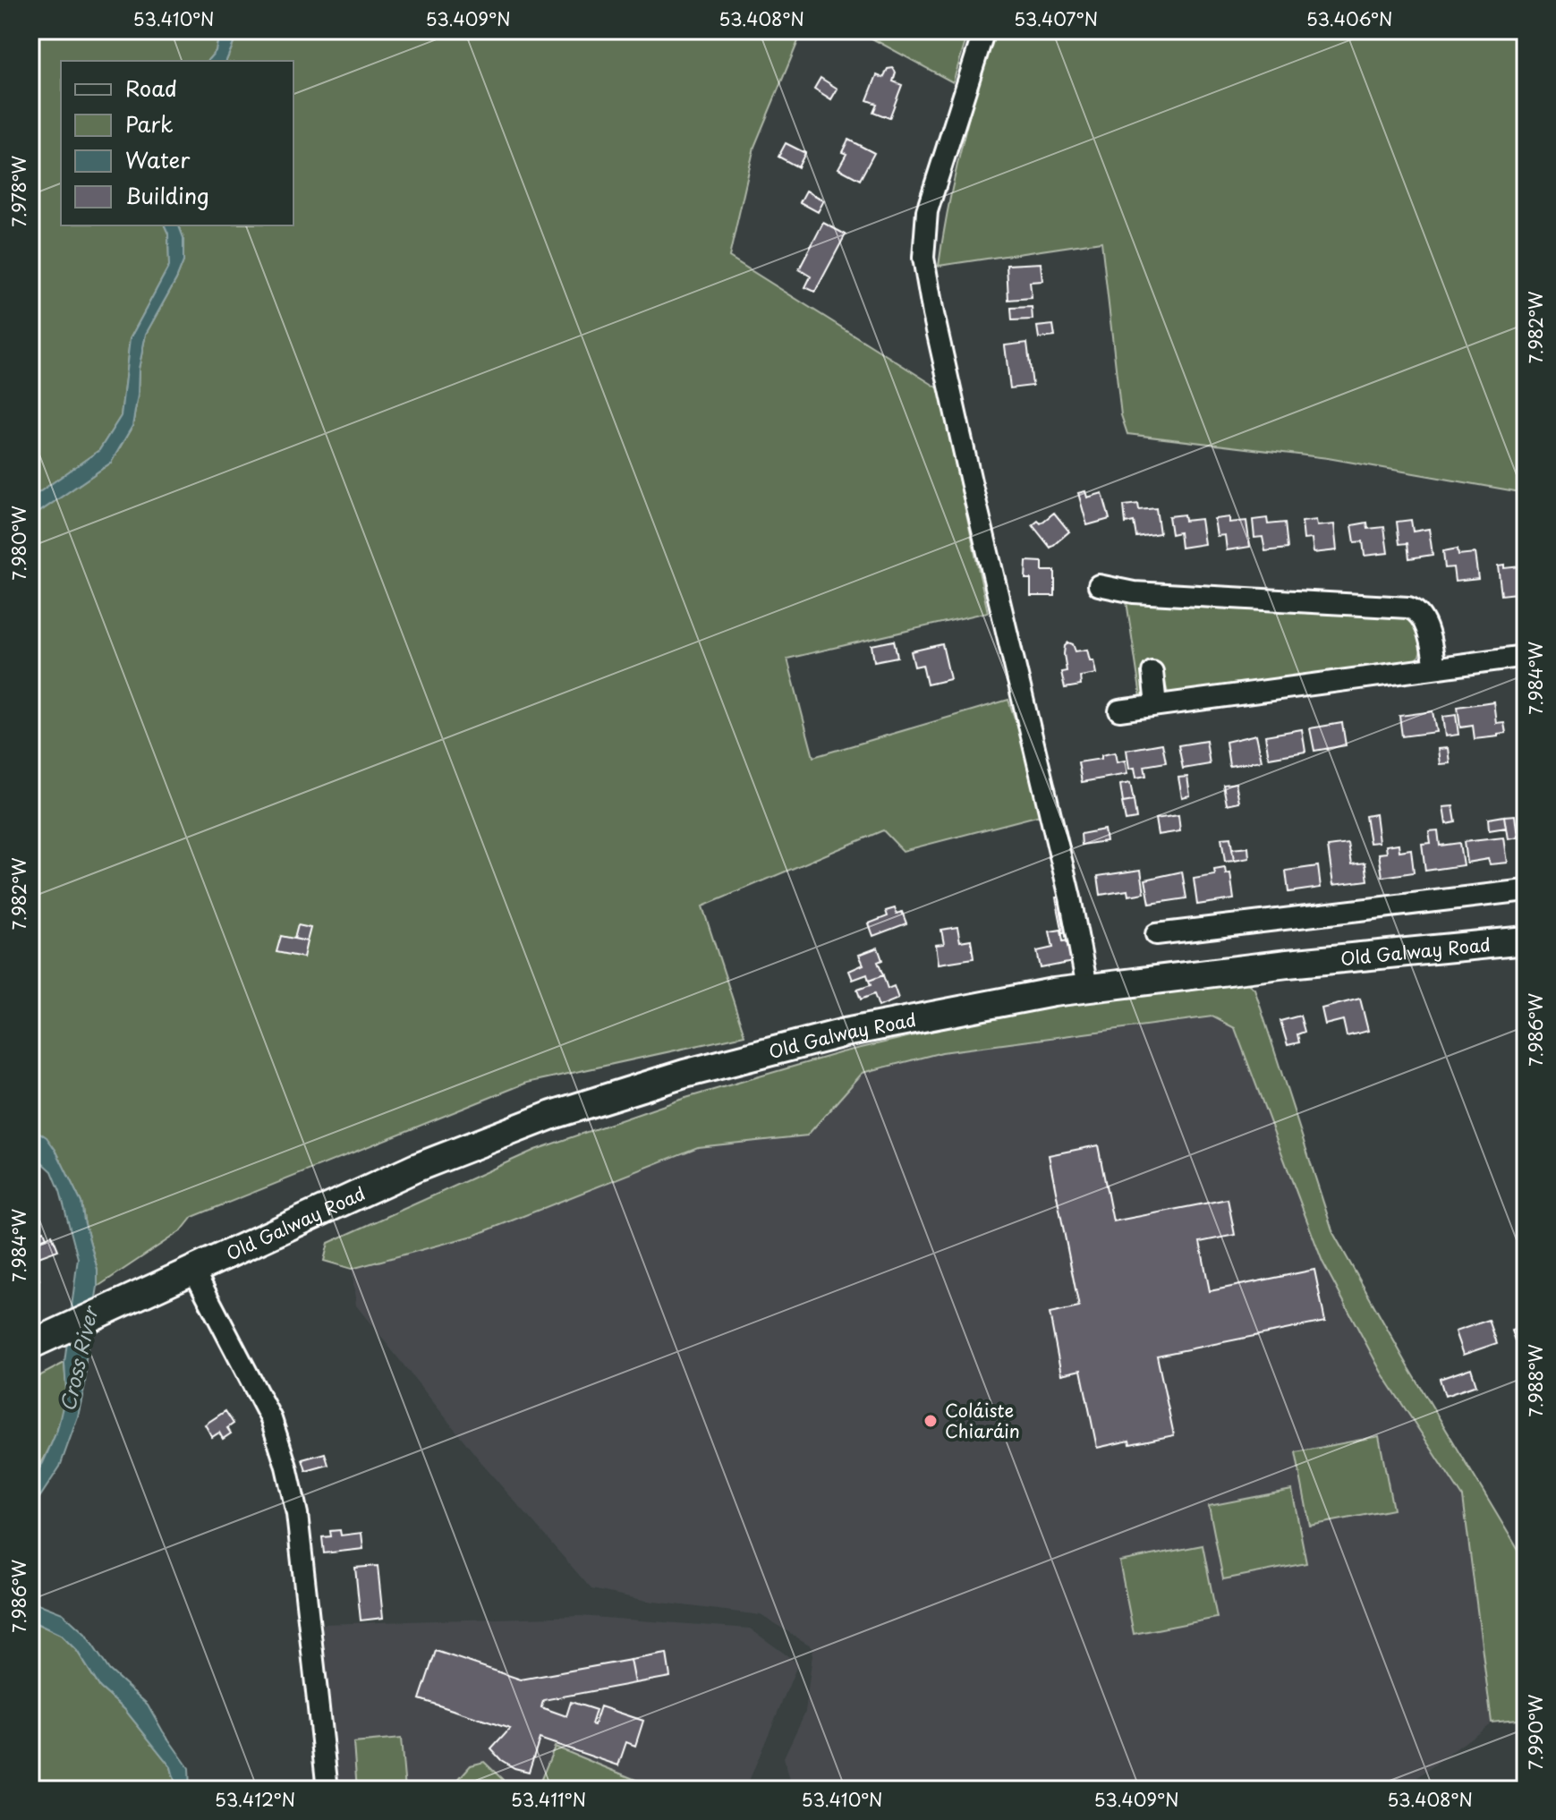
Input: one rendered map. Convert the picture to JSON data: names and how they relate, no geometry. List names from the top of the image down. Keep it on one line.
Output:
{"streets":{"main road":["Old Galway Road"]},"water":["Cross River"],"places":["Coláiste Chiaráin"],"legend":["Road","Park","Water","Building"],"coordinates":["53.410°N","53.409°N","53.408°N","53.407°N","53.406°N","7.978°W","7.982°W","7.980°W","7.984°W","7.986°W","7.988°W","7.990°W","53.412°N","53.411°N"]}
